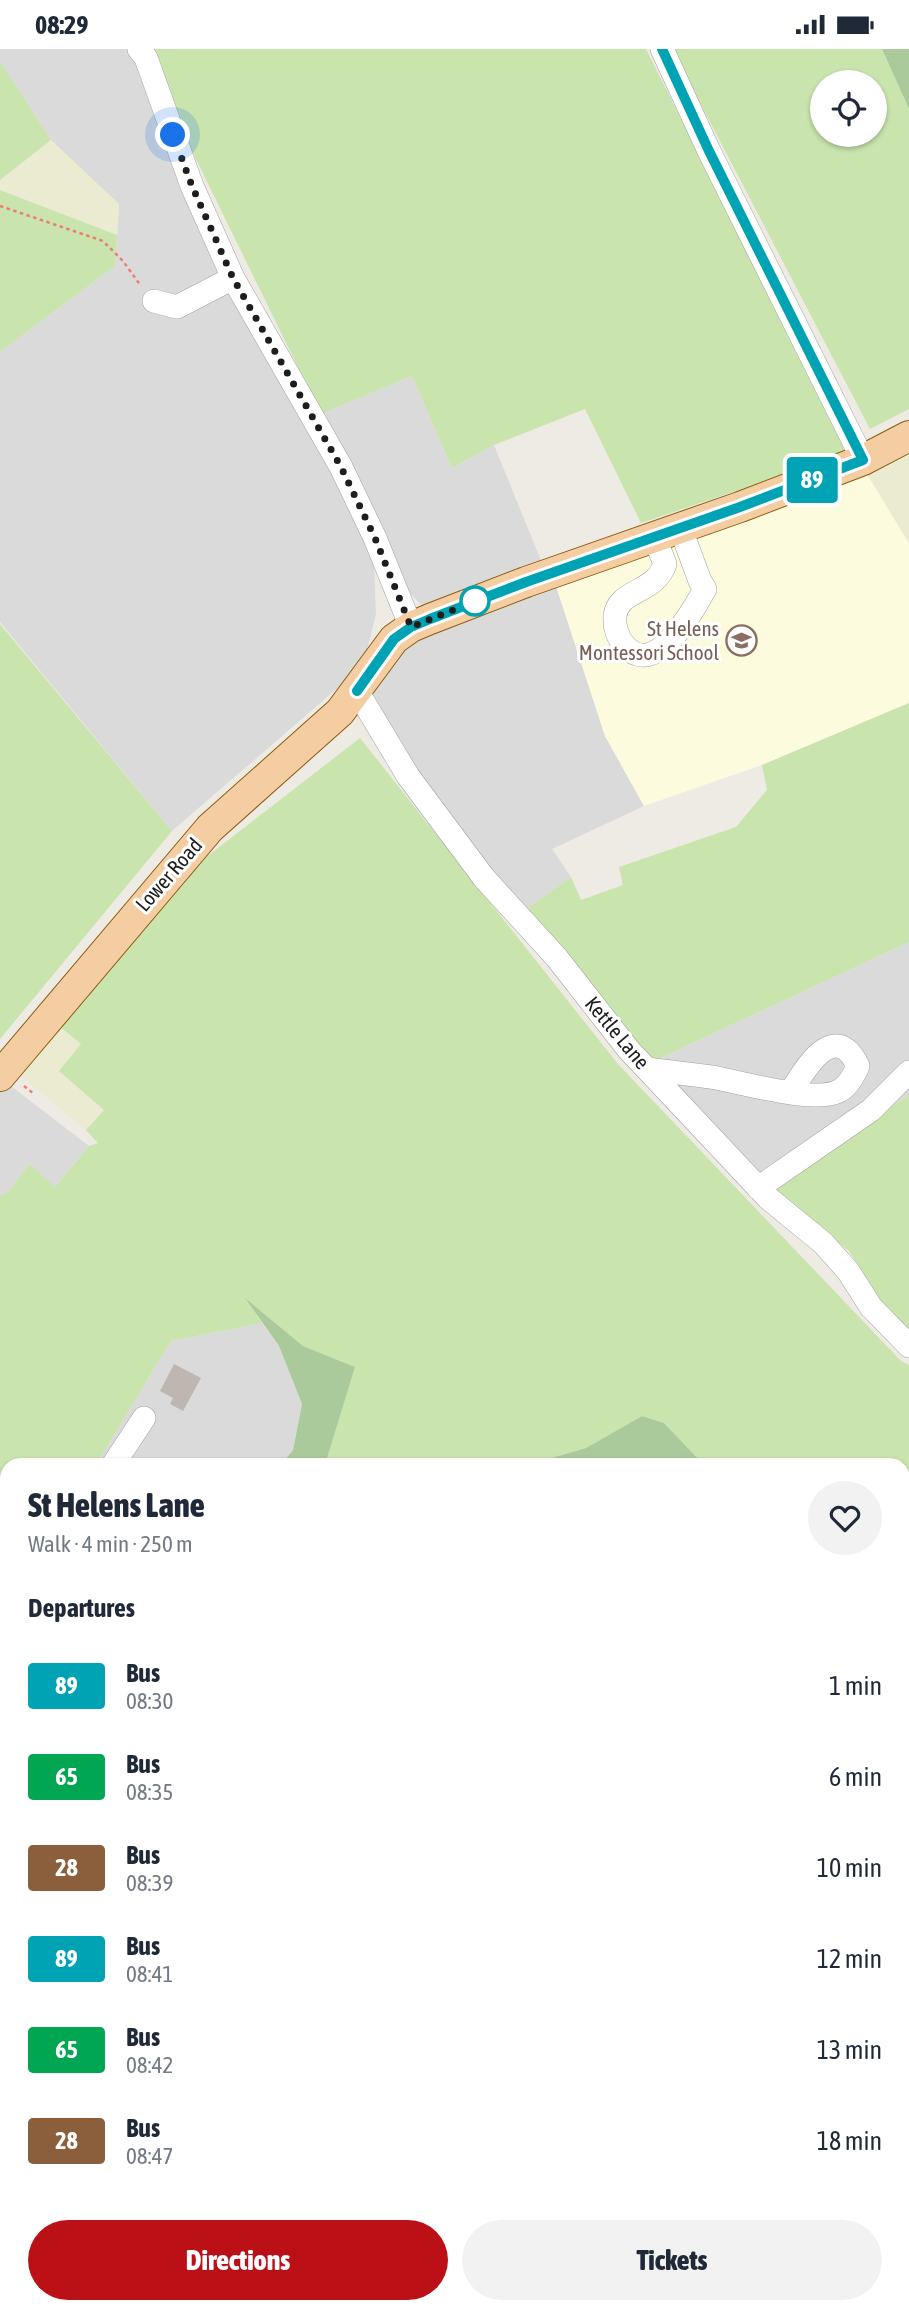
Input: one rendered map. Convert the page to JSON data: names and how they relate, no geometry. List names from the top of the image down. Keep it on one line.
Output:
{"streets":{"main road":["Lower Road"],"street":["Kettle Lane"]},"crossings":[["Lower Road","Kettle Lane"]],"places":{"school or university":["St Helens Montessori School"]},"lines":["bus line 89"],"page":{"status":"08:29","on_map":"89","heading":[["St Helens Lane","Walk · 4 min · 250 m"],"Departures"],"list":[{"mark":"89","name":"Bus","note":"08:30","value":"1 min"},{"mark":"65","name":"Bus","note":"08:35","value":"6 min"},{"mark":"28","name":"Bus","note":"08:39","value":"10 min"},{"mark":"89","name":"Bus","note":"08:41","value":"12 min"},{"mark":"65","name":"Bus","note":"08:42","value":"13 min"},{"mark":"28","name":"Bus","note":"08:47","value":"18 min"}],"buttons":["Directions","Tickets"]}}
